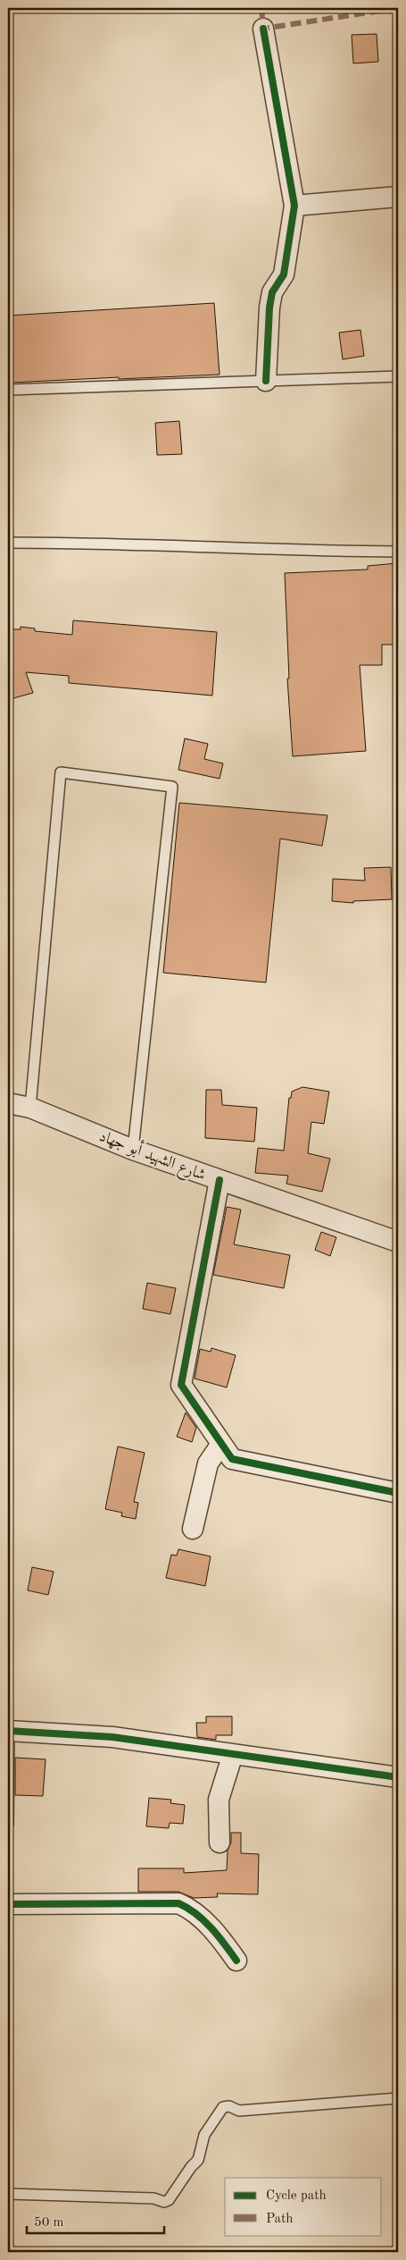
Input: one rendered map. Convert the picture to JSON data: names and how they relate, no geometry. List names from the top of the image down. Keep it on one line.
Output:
{"streets":{"street":["شارع الشهيد أبو جهاد"]},"legend":["Cycle path","Path"],"scale_bar":"50 m"}
